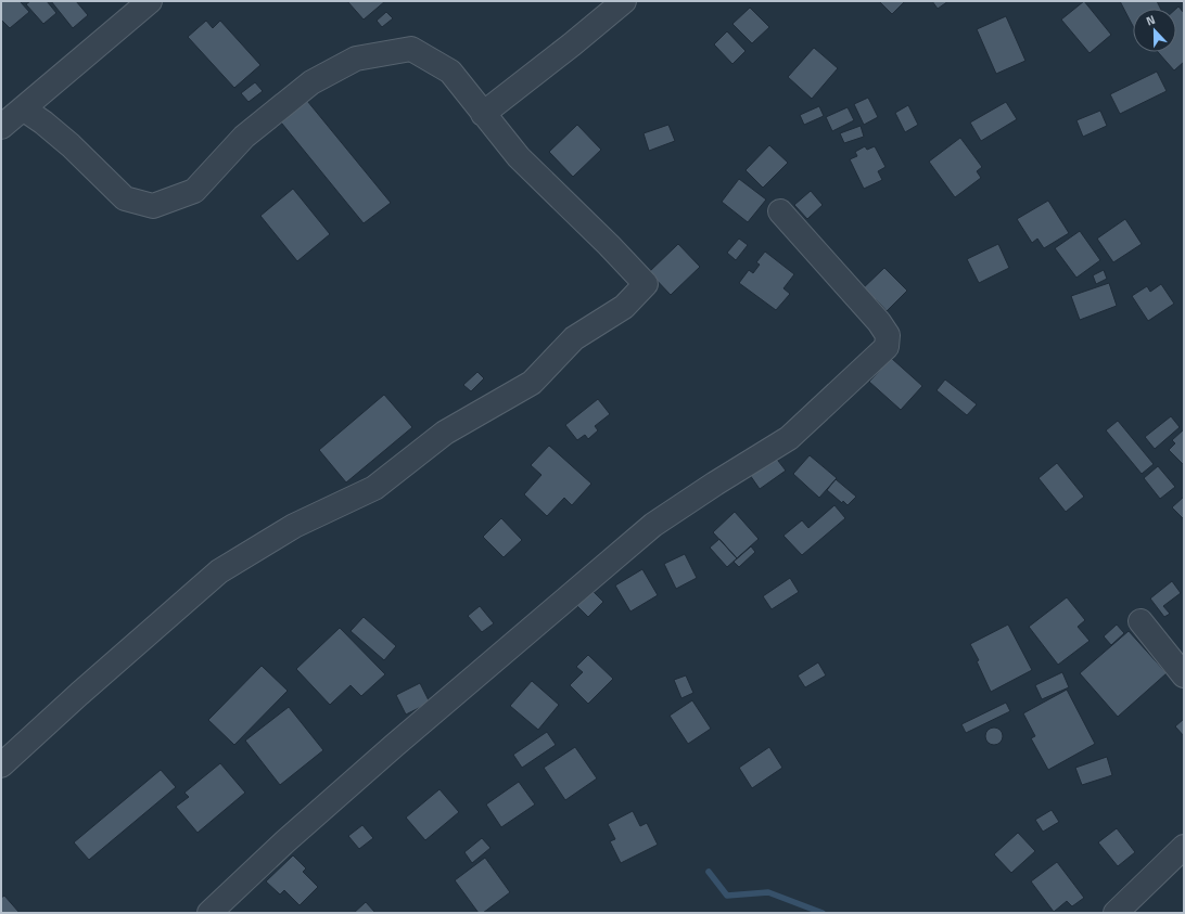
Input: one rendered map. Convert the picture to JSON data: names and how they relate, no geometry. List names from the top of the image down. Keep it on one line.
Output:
{"north":"top"}
